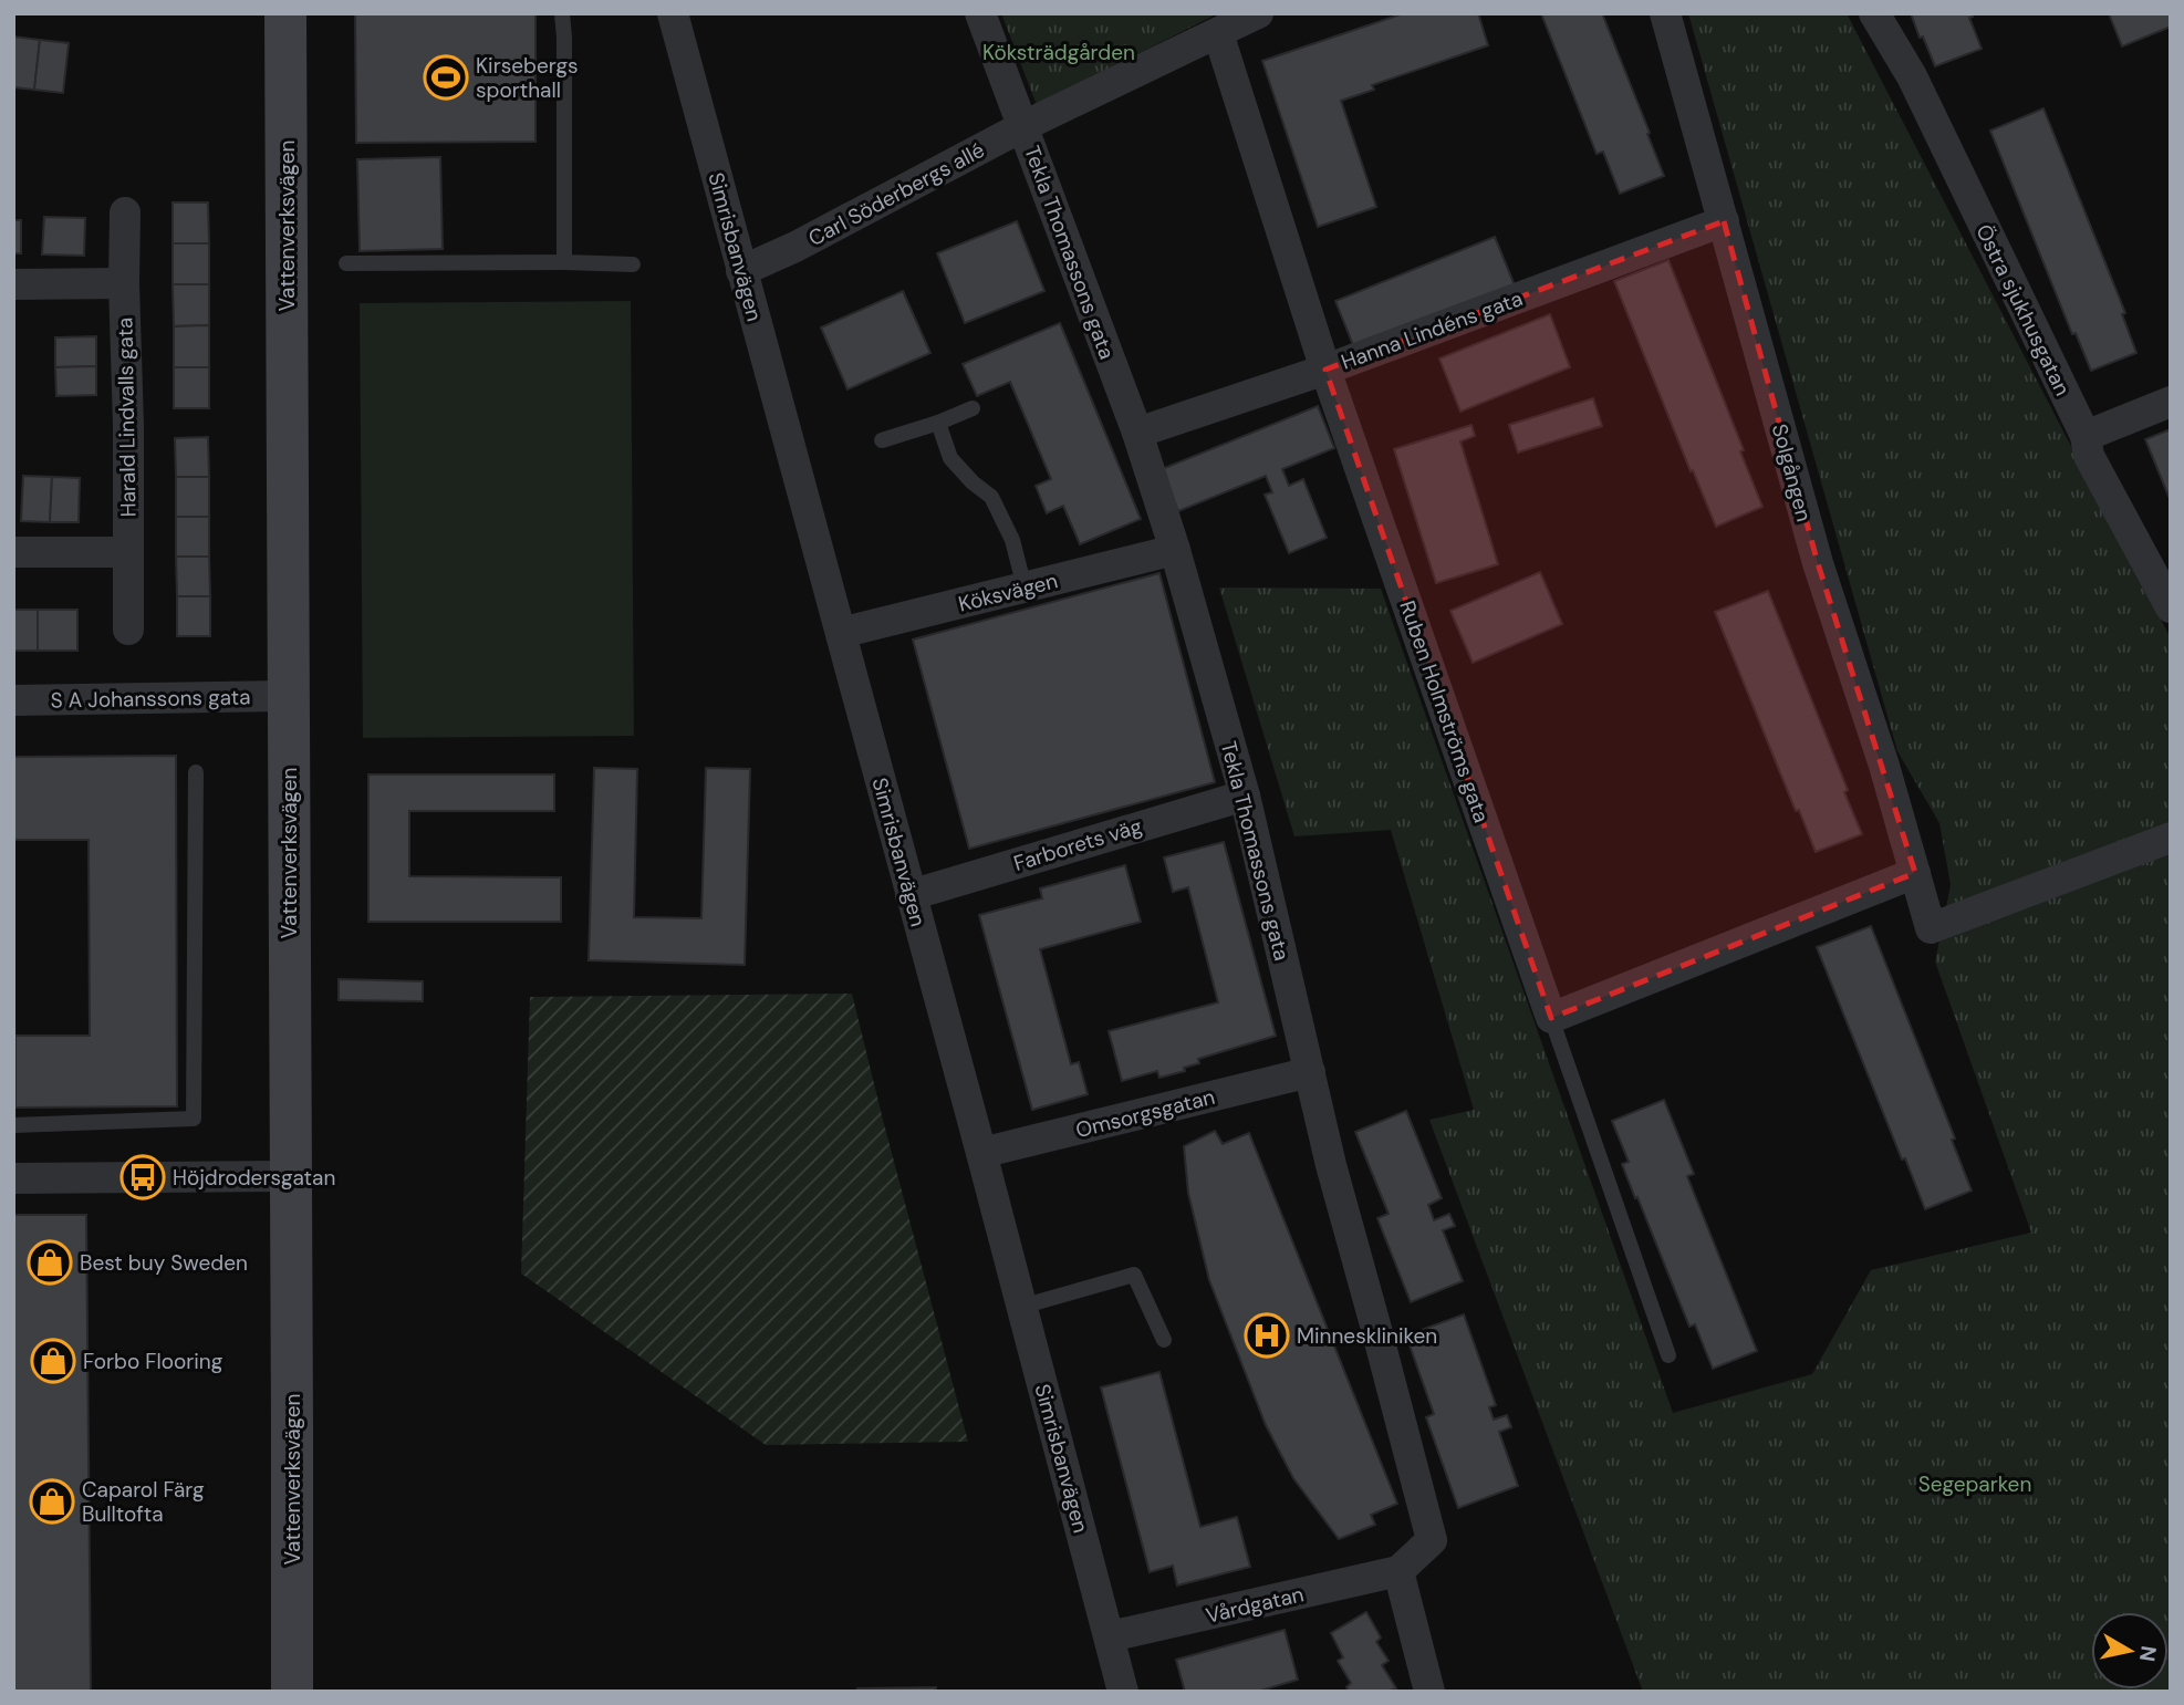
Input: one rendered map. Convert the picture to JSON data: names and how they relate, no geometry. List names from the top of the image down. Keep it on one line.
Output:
{"streets":{"street":["Carl Söderbergs allé","Vattenverksvägen","Simrisbanvägen","Tekla Thomassons gata","Östra sjukhusgatan","Hanna Lindéns gata","Harald Lindvalls gata","Solgången","Köksvägen","S A Johanssons gata","Ruben Holmströms gata","Farborets väg","Omsorgsgatan","Vårdgatan"]},"crossings":[["Carl Söderbergs allé","Simrisbanvägen"],["Carl Söderbergs allé","Tekla Thomassons gata"],["Carl Söderbergs allé","Ruben Holmströms gata"],["Vattenverksvägen","S A Johanssons gata"],["Simrisbanvägen","Köksvägen"],["Simrisbanvägen","Farborets väg"],["Simrisbanvägen","Omsorgsgatan"],["Simrisbanvägen","Vårdgatan"],["Tekla Thomassons gata","Hanna Lindéns gata"],["Tekla Thomassons gata","Köksvägen"],["Tekla Thomassons gata","Farborets väg"],["Tekla Thomassons gata","Omsorgsgatan"],["Tekla Thomassons gata","Vårdgatan"],["Hanna Lindéns gata","Solgången"],["Hanna Lindéns gata","Ruben Holmströms gata"]],"parks":["Köksträdgården","Segeparken"],"places":{"sports":["Kirsebergs sporthall"],"bus stop":["Höjdrodersgatan"],"shop":["Best buy Sweden","Forbo Flooring","Caparol Färg Bulltofta"],"hospital":["Minneskliniken"]},"north":"right"}
